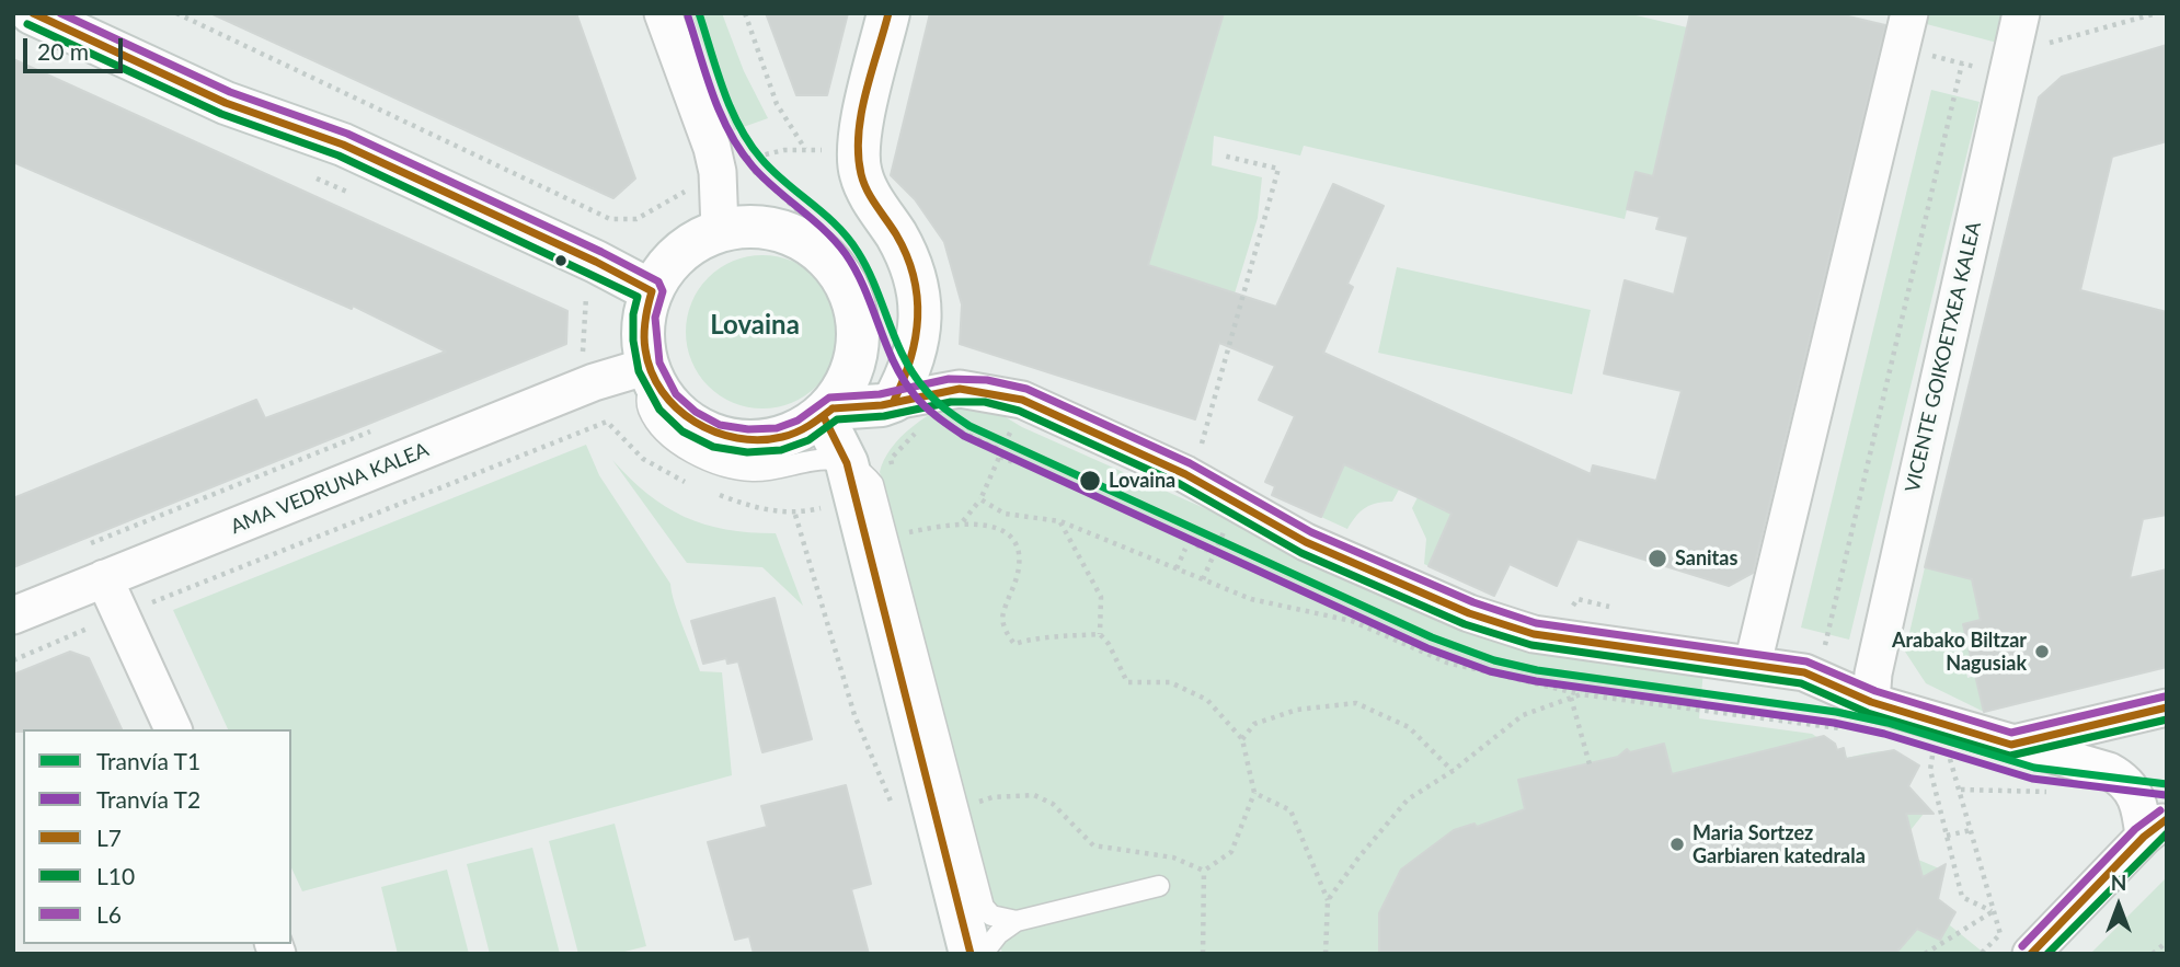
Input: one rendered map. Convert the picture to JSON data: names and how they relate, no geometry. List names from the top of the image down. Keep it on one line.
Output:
{"streets":{"street":["VICENTE GOIKOETXEA KALEA","AMA VEDRUNA KALEA"]},"districts":["Lovaina"],"places":["Lovaina","Sanitas","Arabako Biltzar Nagusiak","Maria Sortzez Garbiaren katedrala"],"lines":["tram line T1","transit line L7","transit line L6","tram line T2","transit line L10"],"legend":["Tranvía T1","Tranvía T2","L7","L10","L6"],"scale_bar":"20 m","north":"top"}
